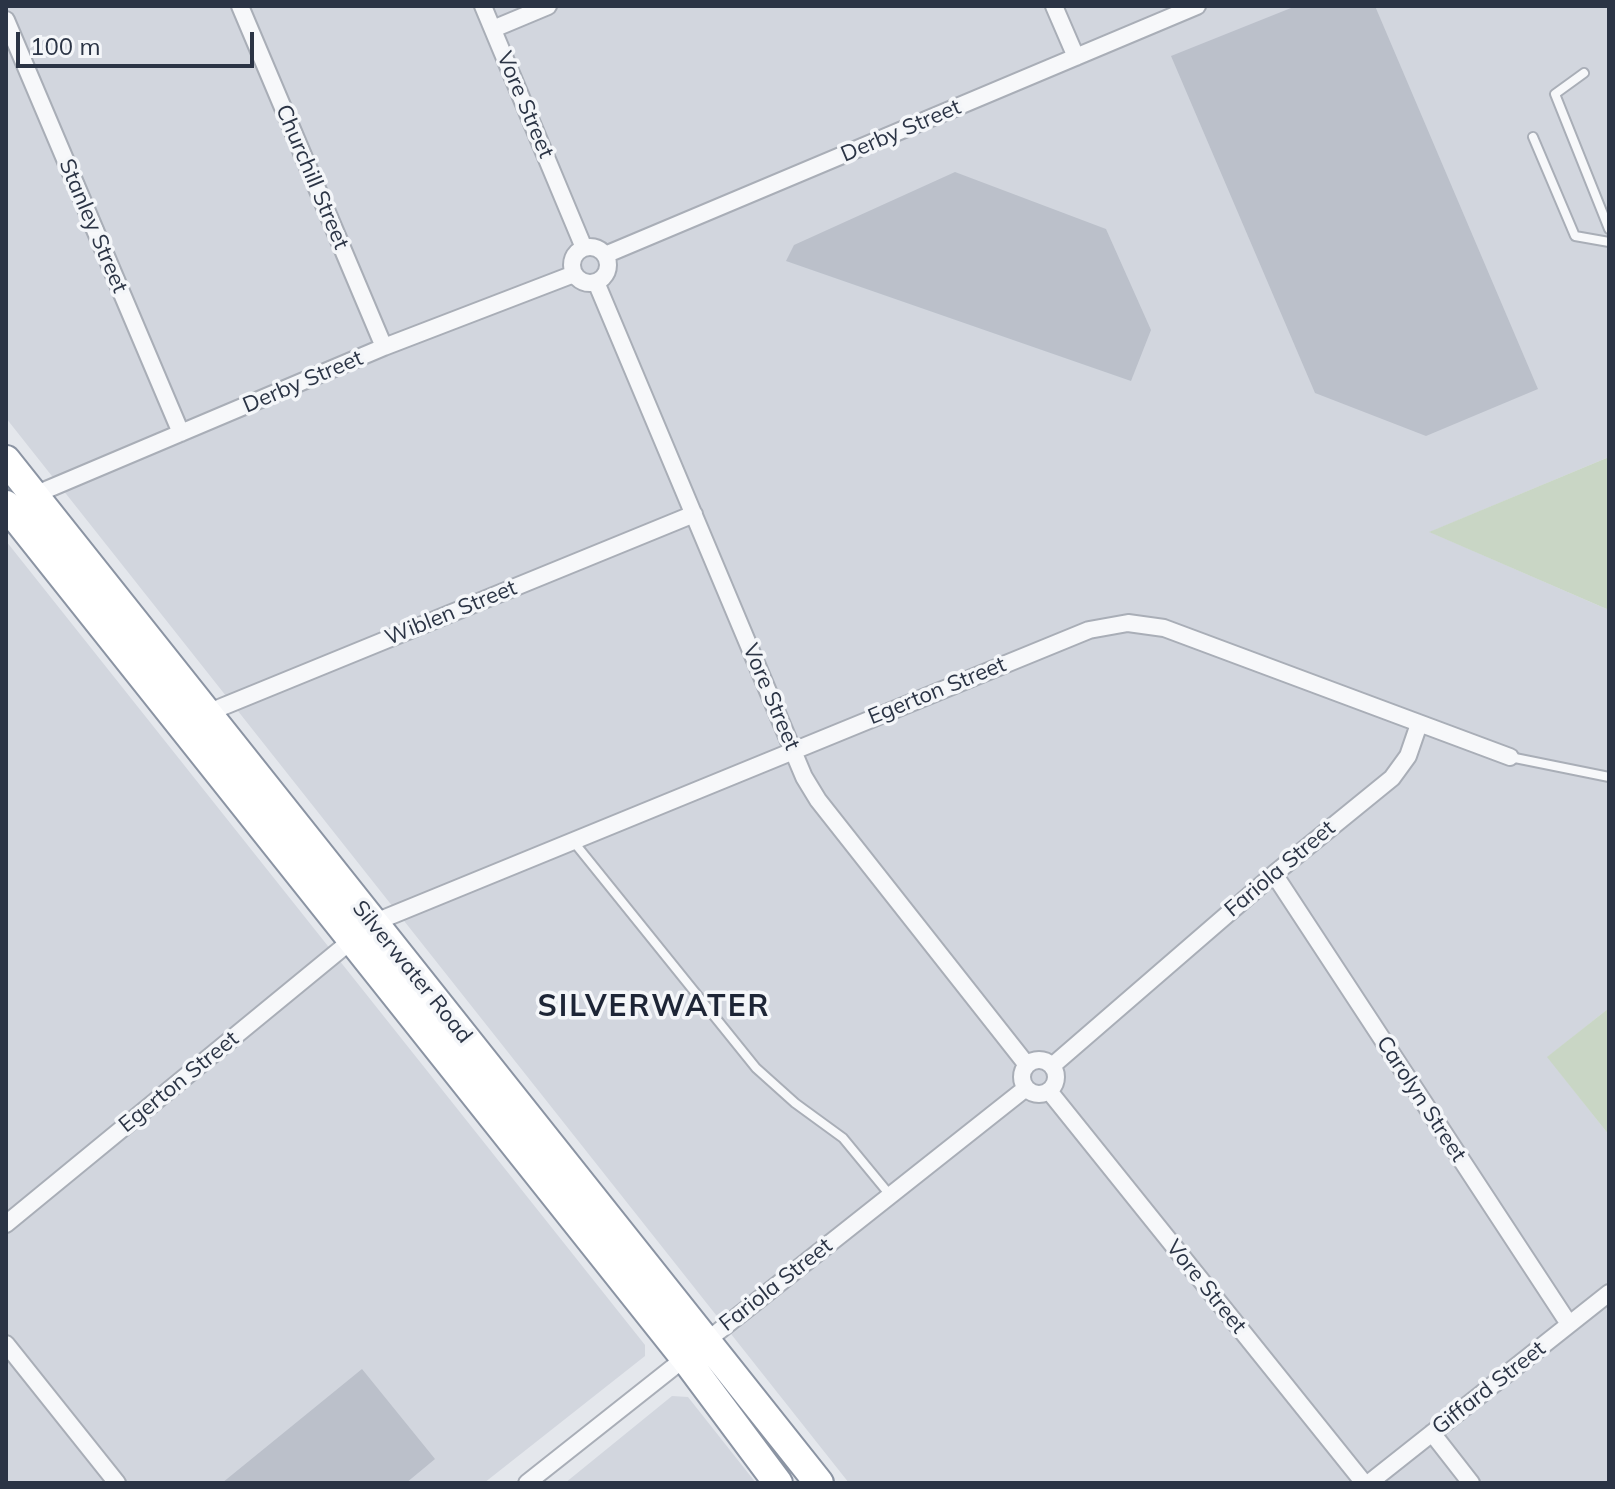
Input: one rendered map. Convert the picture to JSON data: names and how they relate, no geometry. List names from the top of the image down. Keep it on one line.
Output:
{"streets":{"highway":["Silverwater Road"],"street":["Vore Street","Derby Street","Churchill Street","Stanley Street","Wiblen Street","Egerton Street","Fariola Street","Carolyn Street","Giffard Street"]},"crossings":[["Vore Street","Derby Street"],["Vore Street","Wiblen Street"],["Vore Street","Egerton Street"],["Vore Street","Fariola Street"],["Vore Street","Giffard Street"],["Derby Street","Churchill Street"],["Derby Street","Stanley Street"],["Derby Street","Silverwater Road"],["Wiblen Street","Silverwater Road"],["Egerton Street","Fariola Street"],["Egerton Street","Silverwater Road"],["Fariola Street","Silverwater Road"],["Fariola Street","Carolyn Street"],["Carolyn Street","Giffard Street"]],"districts":["SILVERWATER"],"scale_bar":"100 m"}
